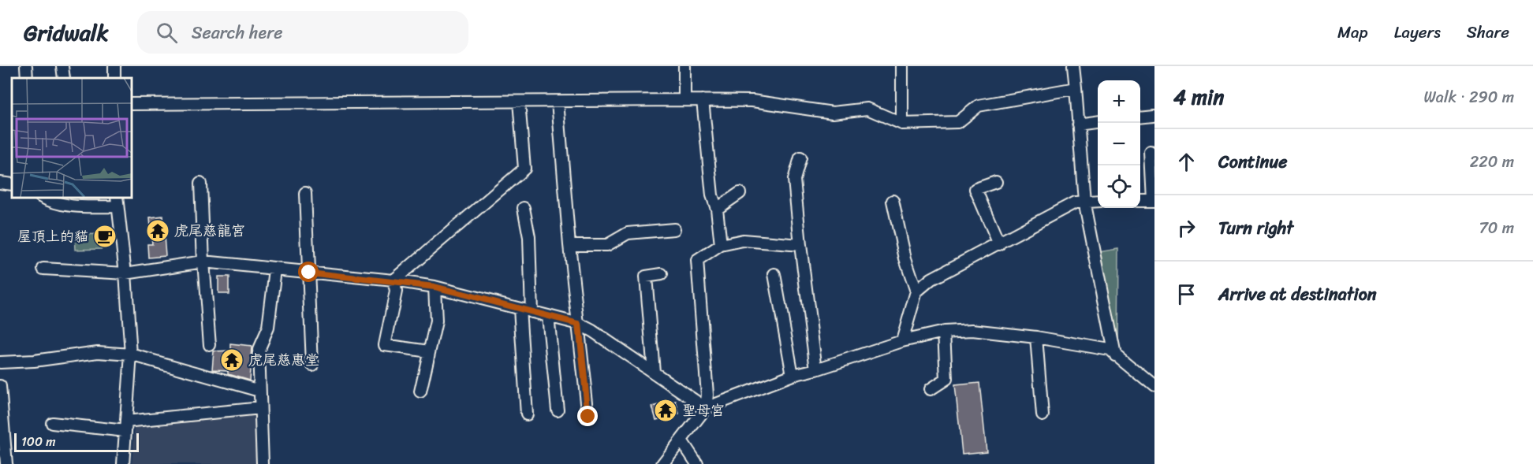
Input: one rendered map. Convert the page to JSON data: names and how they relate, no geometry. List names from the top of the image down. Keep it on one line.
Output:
{"places":{"temple":["虎尾慈龍宮","虎尾慈惠堂","聖母宮"],"cafe":["屋頂上的貓"]},"scale_bar":"100 m","page":{"header":"Gridwalk","search":"Search here","nav":["Map","Layers","Share"],"heading":["4 min","Walk · 290 m"],"map_buttons":["+","−"],"list":[["Continue","220 m"],["Turn right","70 m"],"Arrive at destination"],"scale":"100 m"}}
